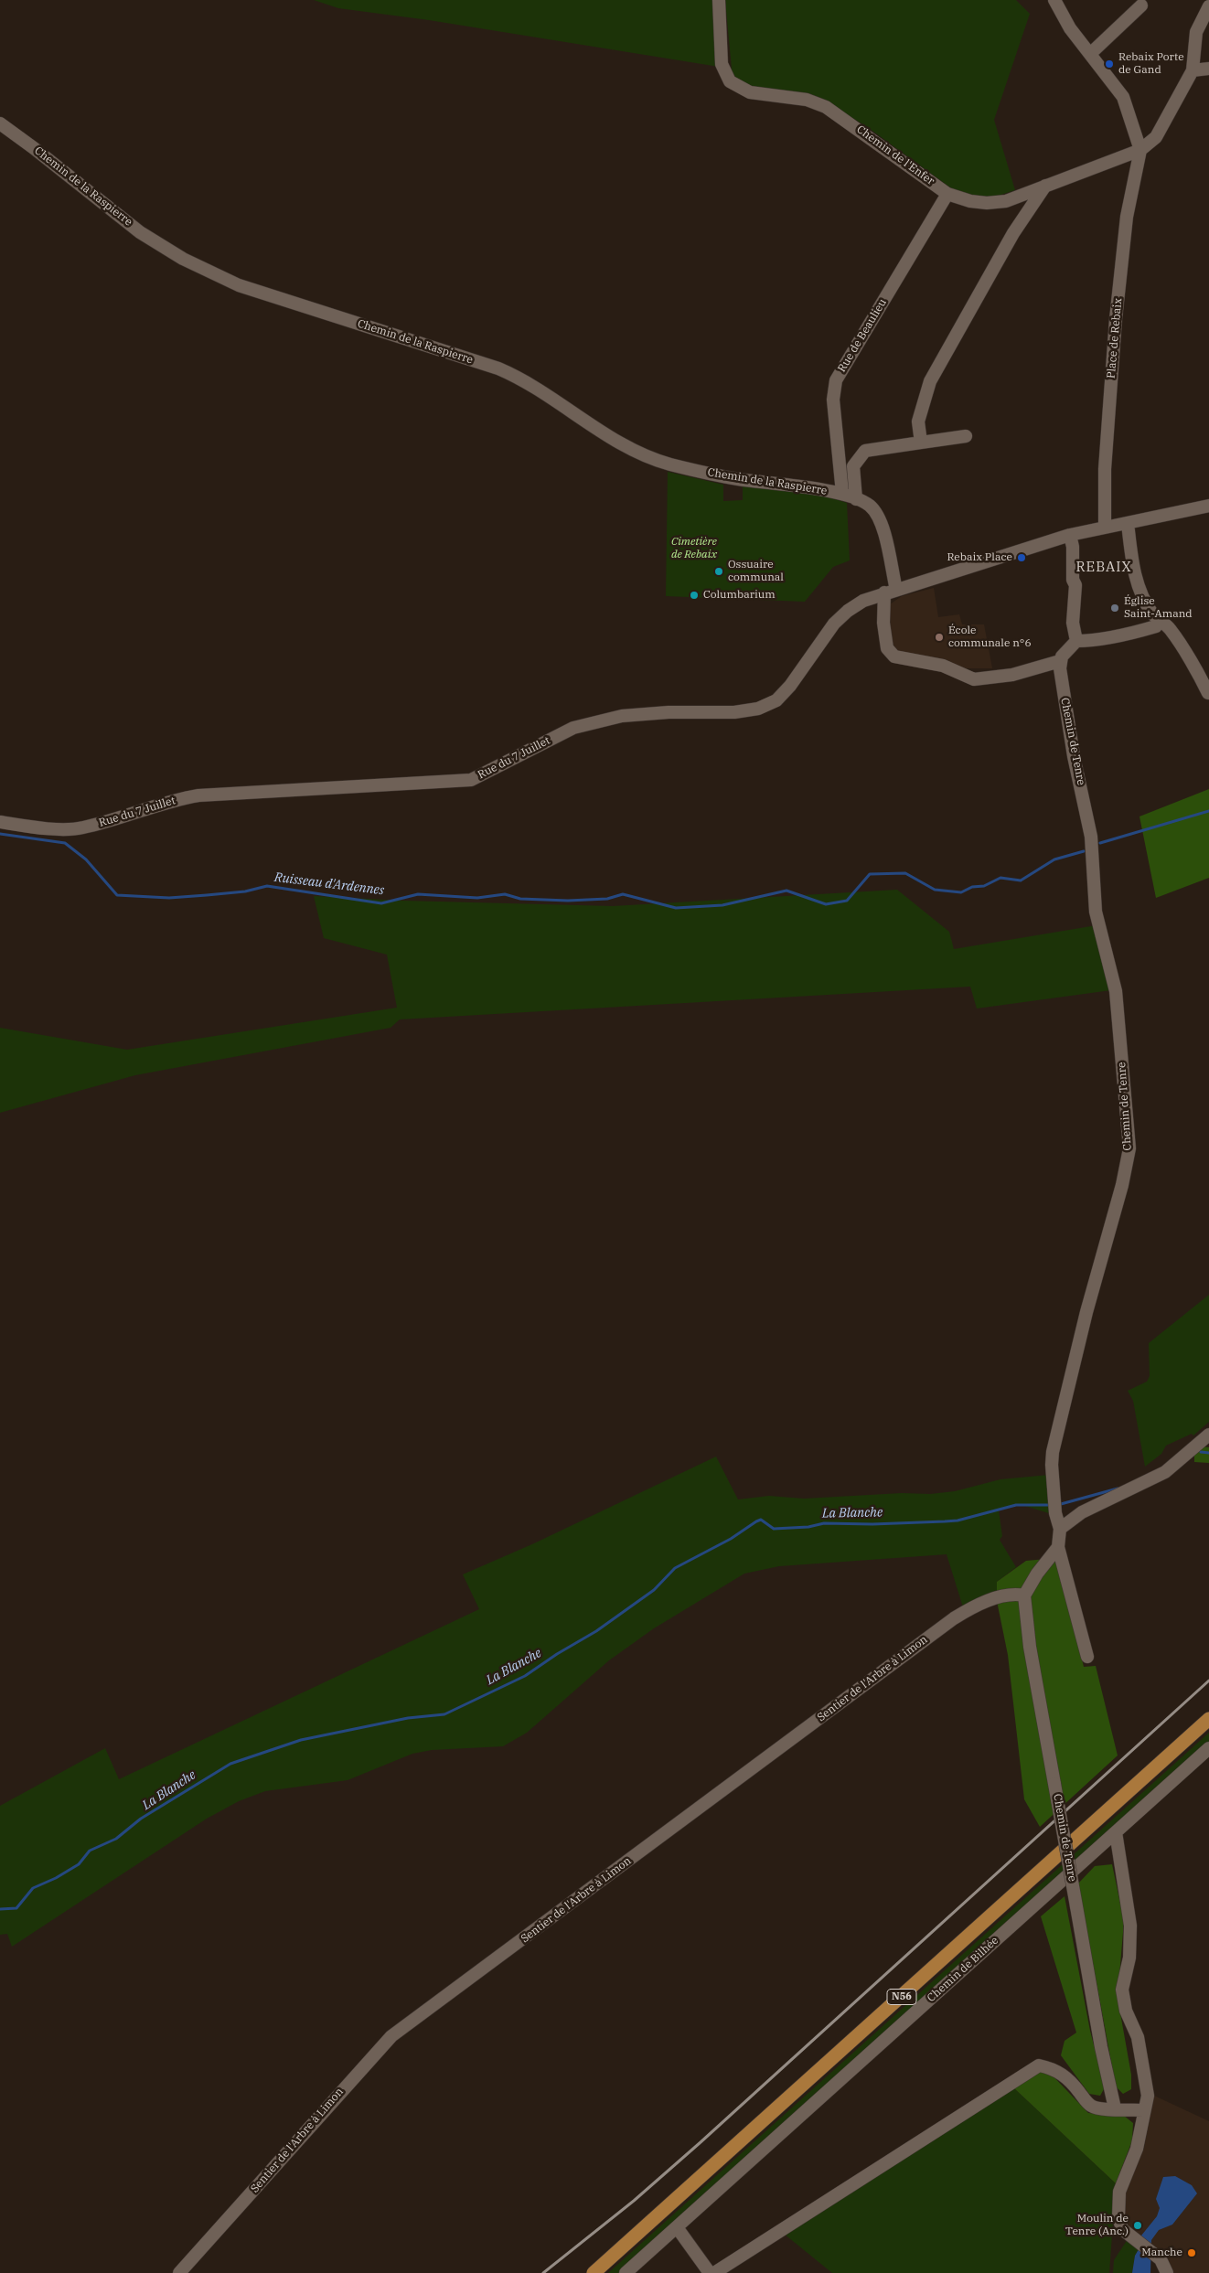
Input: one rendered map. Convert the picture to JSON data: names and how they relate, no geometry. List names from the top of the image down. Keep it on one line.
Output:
{"streets":{"highway":["N56"],"street":["Chemin de l'Enfer","Chemin de la Raspierre","Rue de Beaulieu","Place de Rebaix","Chemin de Tenre","Rue du 7 Juillet","Sentier de l'Arbre à Limon","Chemin de Bilhée"]},"crossings":[["Chemin de l'Enfer","Rue de Beaulieu"],["Chemin de l'Enfer","Place de Rebaix"],["Chemin de la Raspierre","Rue de Beaulieu"],["Chemin de la Raspierre","Chemin de Tenre"],["Chemin de la Raspierre","Rue du 7 Juillet"],["Chemin de Tenre","Sentier de l'Arbre à Limon"]],"districts":["REBAIX"],"water":["Ruisseau d'Ardennes","La Blanche"],"parks":["Cimetière de Rebaix"],"places":["Rebaix Porte de Gand","Rebaix Place","Ossuaire communal","Columbarium","Église Saint-Amand","École communale n°6","Moulin de Tenre (Anc.)","Manche"]}
